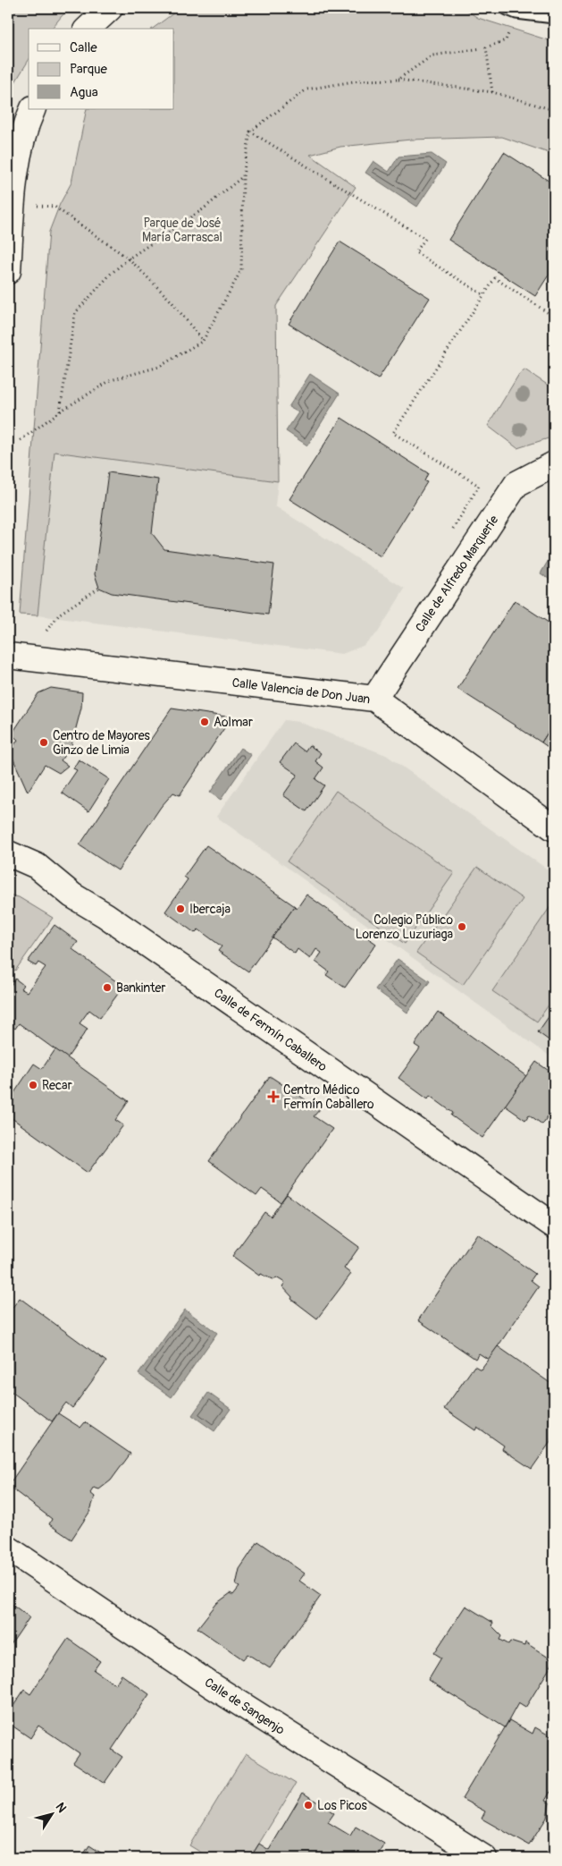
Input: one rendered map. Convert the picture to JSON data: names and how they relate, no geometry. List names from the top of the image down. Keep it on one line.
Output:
{"streets":{"street":["Calle de Alfredo Marqueríe","Calle Valencia de Don Juan","Calle de Fermín Caballero","Calle de Sangenjo"]},"crossings":[["Calle de Alfredo Marqueríe","Calle Valencia de Don Juan"]],"parks":["Parque de José María Carrascal"],"places":{"other":["Aolmar","Centro de Mayores Ginzo de Limia","Ibercaja","Colegio Público Lorenzo Luzuriaga","Bankinter","Recar","Los Picos"],"health":["Centro Médico Fermín Caballero"]},"legend":["Calle","Parque","Agua"],"north":"top right"}
